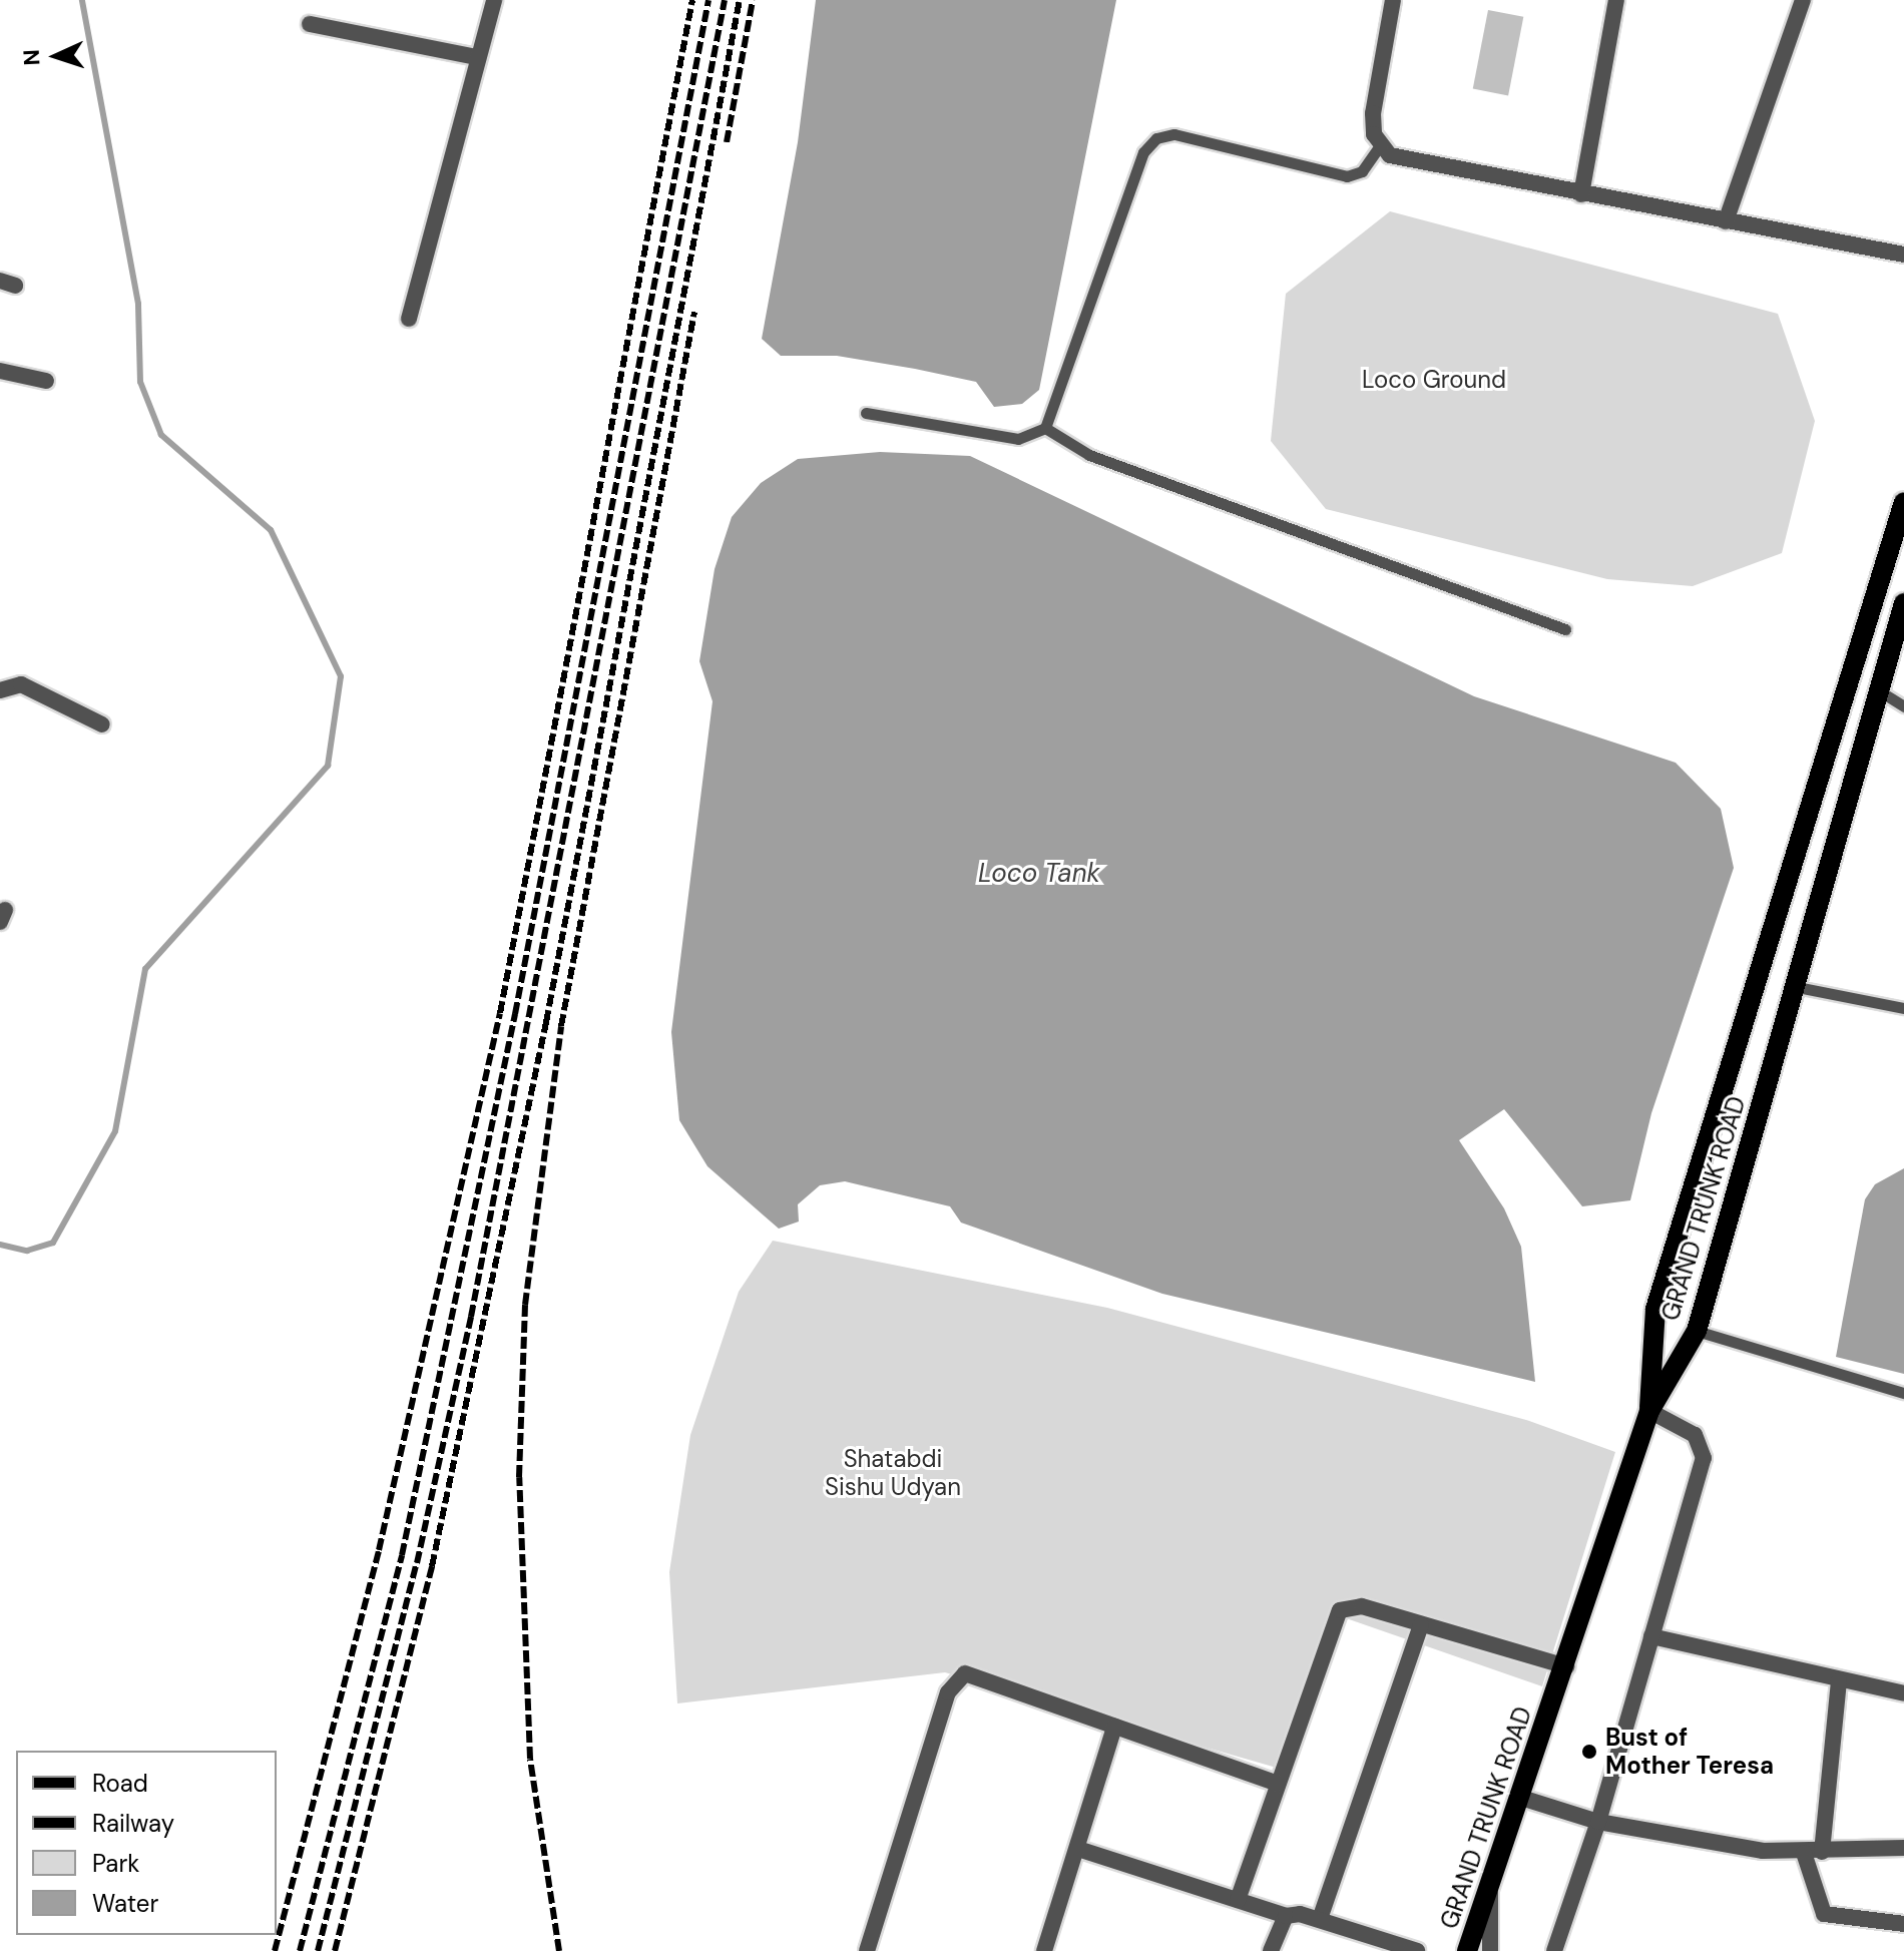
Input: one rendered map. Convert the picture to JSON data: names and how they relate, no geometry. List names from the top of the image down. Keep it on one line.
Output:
{"streets":{"main road":["GRAND TRUNK ROAD"]},"water":["Loco Tank"],"parks":["Loco Ground","Shatabdi Sishu Udyan"],"places":["Bust of Mother Teresa"],"legend":["Road","Railway","Park","Water"],"north":"left"}
